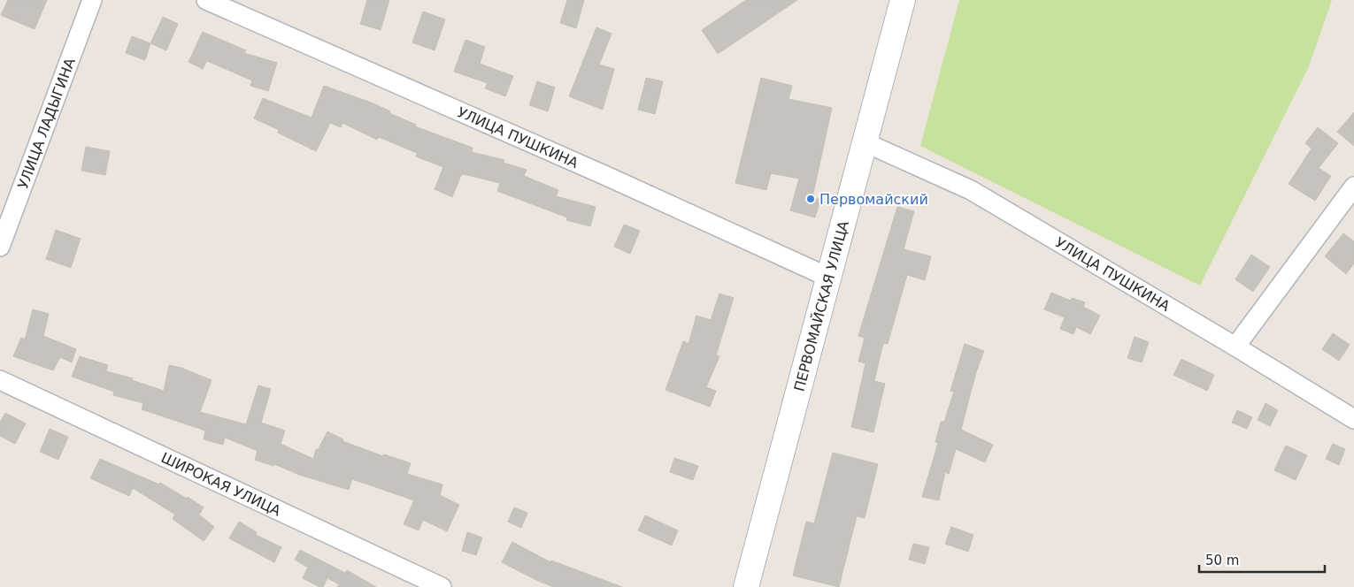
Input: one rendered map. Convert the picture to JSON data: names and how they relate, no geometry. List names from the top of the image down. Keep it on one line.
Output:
{"streets":{"street":["УЛИЦА ЛАДЫГИНА","УЛИЦА ПУШКИНА","ПЕРВОМАЙСКАЯ УЛИЦА","ШИРОКАЯ УЛИЦА"]},"crossings":[["УЛИЦА ПУШКИНА","ПЕРВОМАЙСКАЯ УЛИЦА"]],"places":["Первомайский"],"scale_bar":"50 m"}
